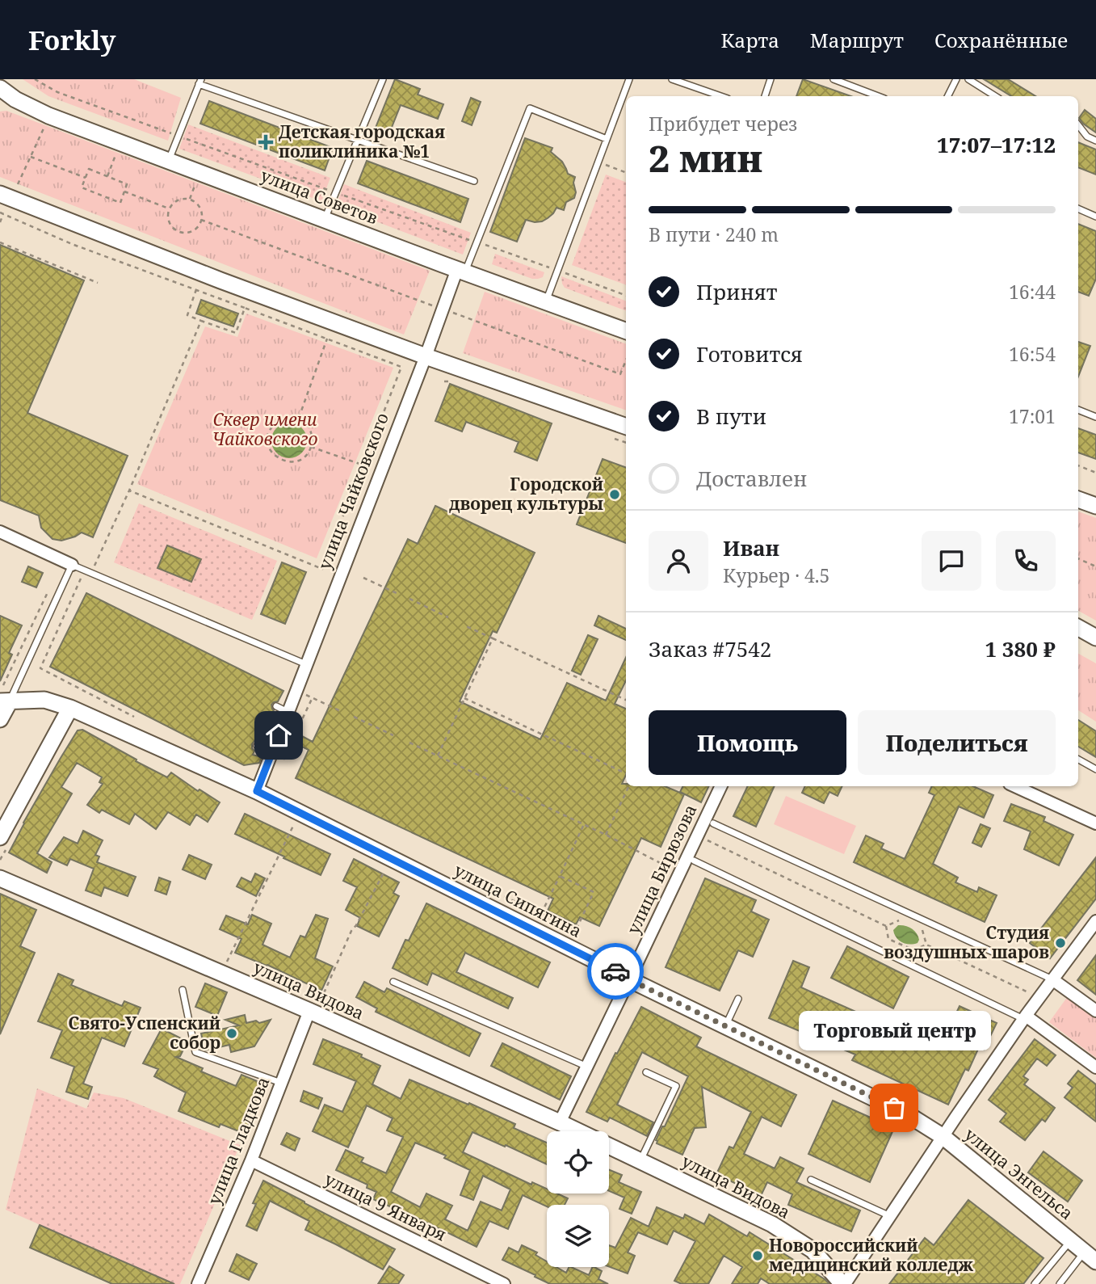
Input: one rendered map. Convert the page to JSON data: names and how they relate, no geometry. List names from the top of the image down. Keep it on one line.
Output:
{"streets":{"street":["улица Советов","улица Чайковского","улица Бирюзова","улица Сипягина","улица Видова","улица Гладкова","улица Энгельса","улица 9 Января"]},"crossings":[["улица Советов","улица Чайковского"],["улица Чайковского","улица Сипягина"],["улица Бирюзова","улица Сипягина"],["улица Бирюзова","улица Видова"],["улица Сипягина","улица Энгельса"],["улица Видова","улица Гладкова"],["улица Гладкова","улица 9 Января"]],"parks":["Сквер имени Чайковского"],"places":{"health":["Детская городская поликлиника №1"],"other":["Городской дворец культуры","Студия воздушных шаров","Свято-Успенский собор","Торговый центр","Новороссийский медицинский колледж"]},"page":{"header":"Forkly","nav":["Карта","Маршрут","Сохранённые"],"heading":["2 мин","Прибудет через","17:07–17:12"],"panel":["Иван","Курьер · 4.5","Заказ #7542","1 380 ₽"],"bar":"В пути · 240 m","list":[["Принят","16:44"],["Готовится","16:54"],["В пути","17:01"],"Доставлен"],"buttons":["Помощь","Поделиться"],"bubble":"Торговый центр"}}
